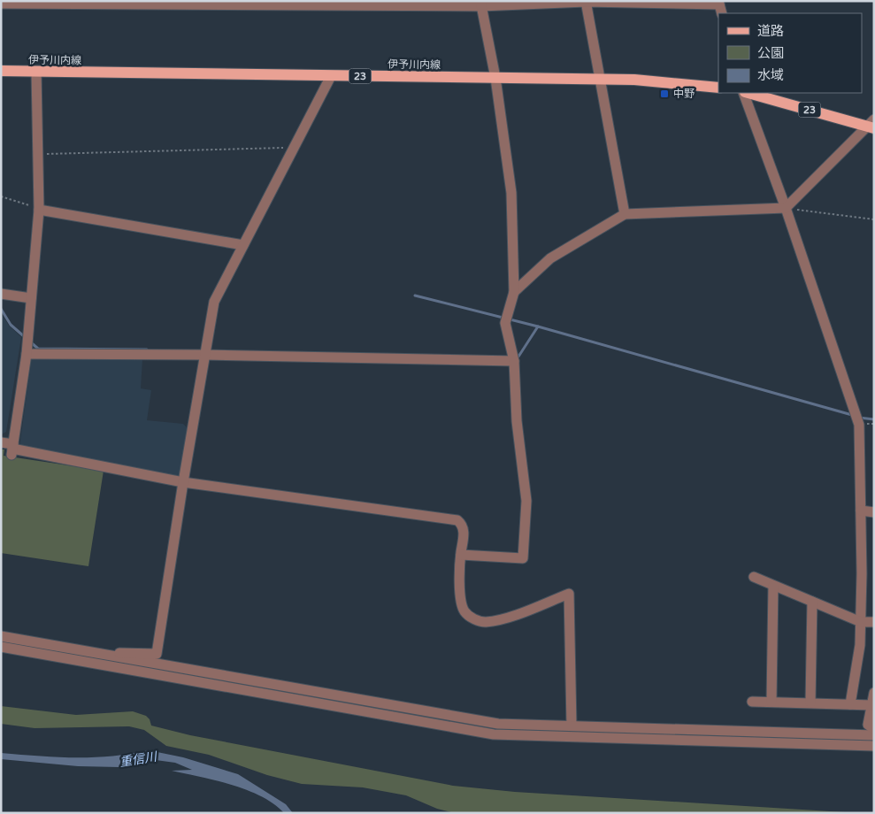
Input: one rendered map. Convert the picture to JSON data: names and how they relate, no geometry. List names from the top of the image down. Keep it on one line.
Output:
{"streets":{"main road":["伊予川内線","23"]},"water":["重信川"],"places":{"transit":["中野"]},"legend":["道路","公園","水域"]}
